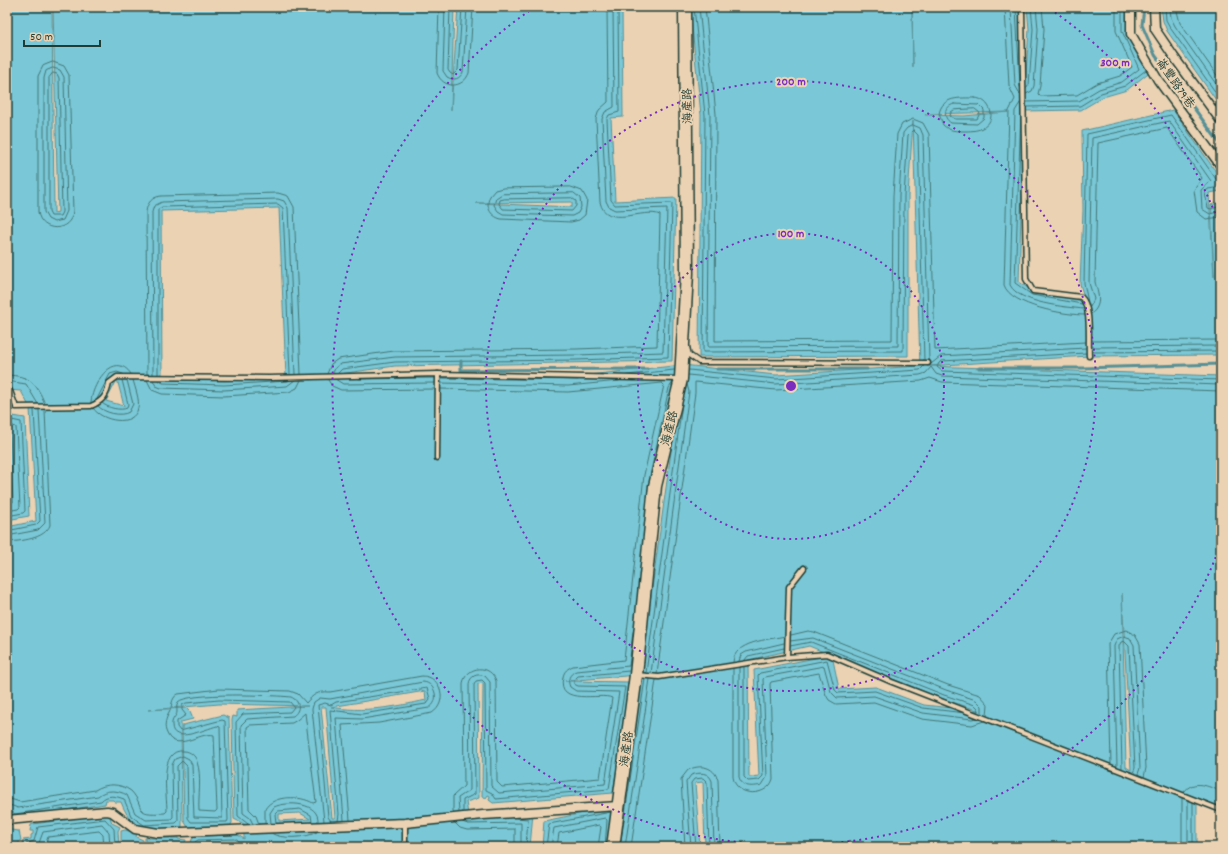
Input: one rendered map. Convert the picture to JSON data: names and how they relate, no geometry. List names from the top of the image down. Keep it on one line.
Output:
{"streets":{"street":["崙豐路79巷","海產路"]},"scale_bar":"50 m","rings":["300 m","200 m","100 m"]}
